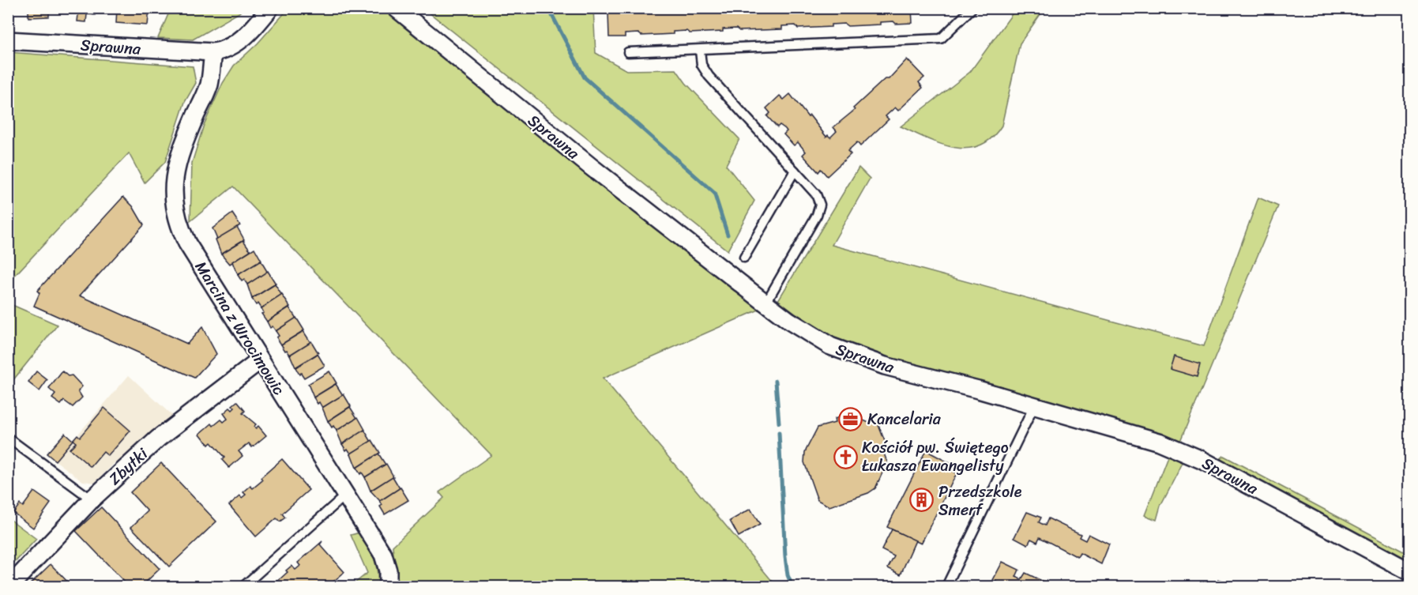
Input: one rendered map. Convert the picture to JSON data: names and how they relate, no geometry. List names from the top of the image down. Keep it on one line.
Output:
{"streets":{"street":["Sprawna","Marcina z Wrocimowic","Zbytki"]},"crossings":[["Sprawna","Marcina z Wrocimowic"],["Marcina z Wrocimowic","Zbytki"]],"places":{"office":["Kancelaria"],"church":["Kościół pw. Świętego Łukasza Ewangelisty"],"building":["Przedszkole Smerf"]}}
